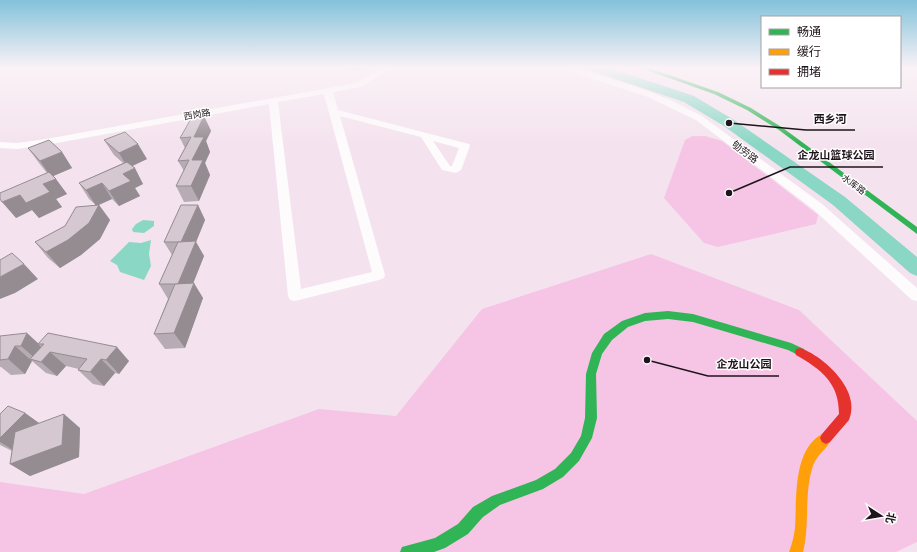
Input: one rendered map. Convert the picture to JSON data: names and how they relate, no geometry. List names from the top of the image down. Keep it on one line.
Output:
{"streets":{"main road":["水库路"],"street":["西岗路","劬劳路"]},"places":["西乡河","企龙山篮球公园","企龙山公园"],"legend":["畅通","缓行","拥堵"],"north":"right"}
